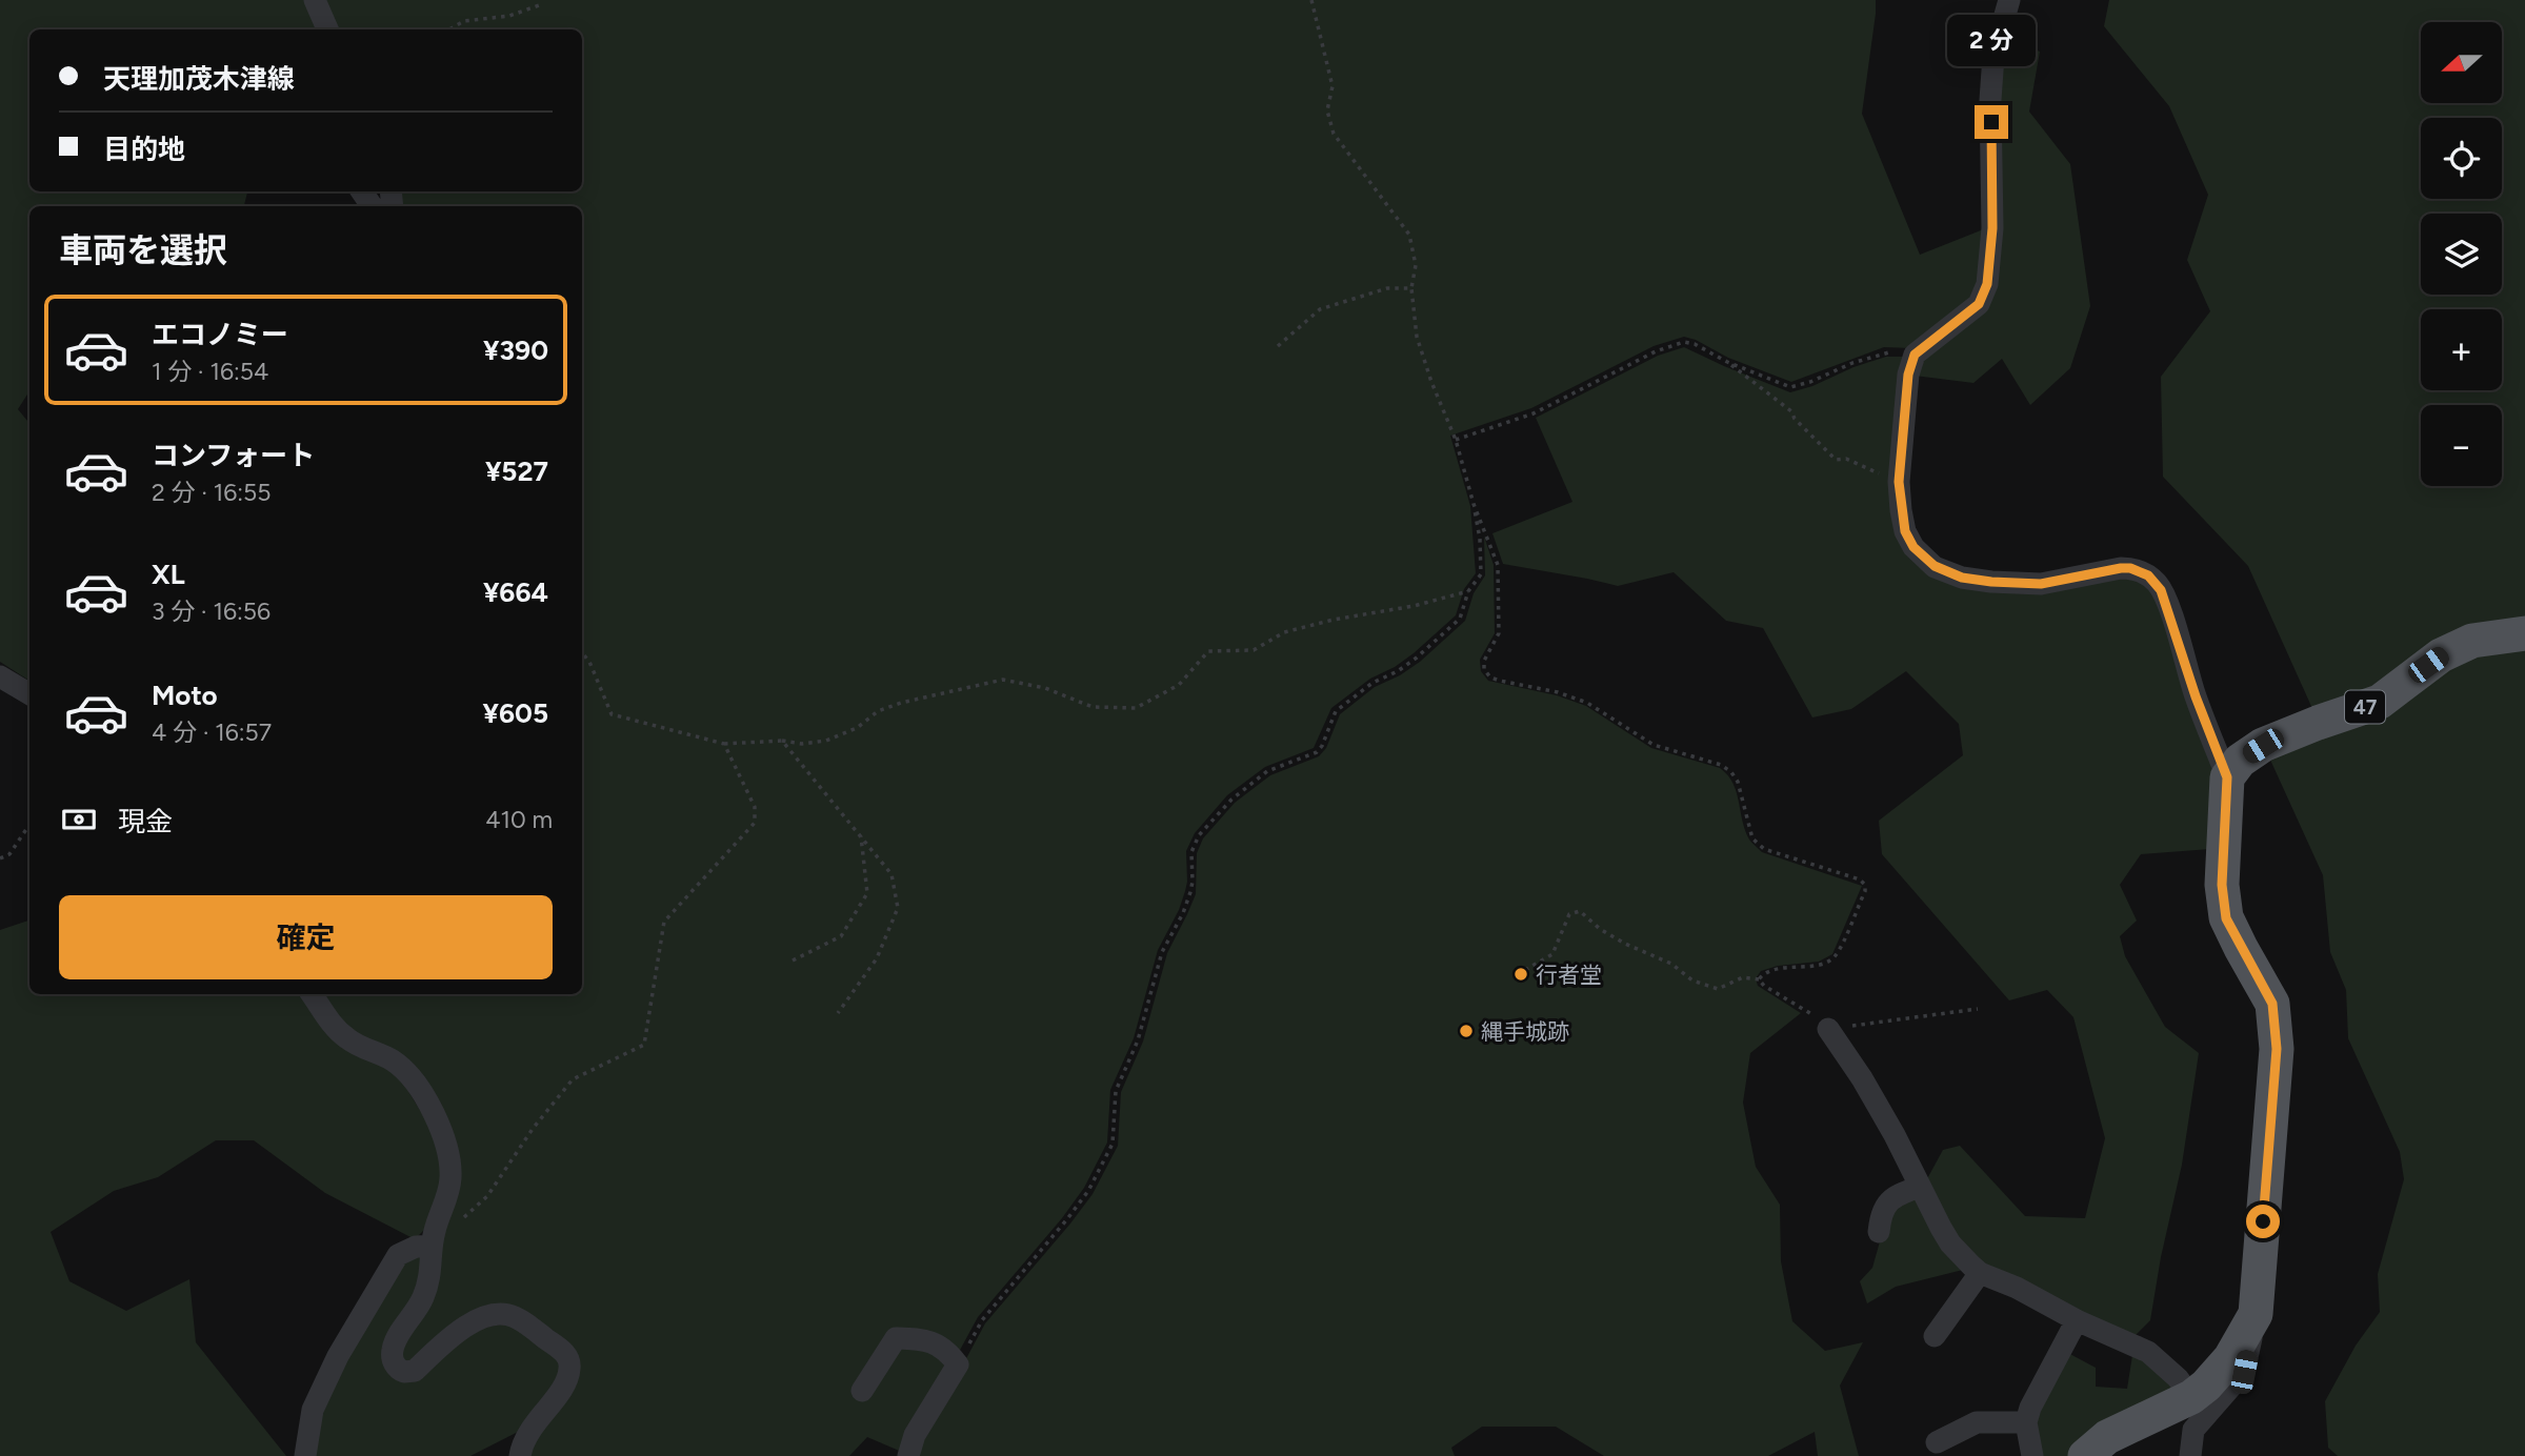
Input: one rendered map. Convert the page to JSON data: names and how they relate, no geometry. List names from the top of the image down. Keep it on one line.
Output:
{"streets":{"main road":["47"]},"places":["行者堂","縄手城跡"],"north":"left","page":{"bubble":"2 分","map_buttons":["+","−"],"banner":["天理加茂木津線","目的地"],"heading":"車両を選択","list":[{"name":"エコノミー","note":"1 分 · 16:54","value":"¥390"},{"name":"コンフォート","note":"2 分 · 16:55","value":"¥527"},{"name":"XL","note":"3 分 · 16:56","value":"¥664"},{"name":"Moto","note":"4 分 · 16:57","value":"¥605"}],"pay":["現金","410 m"],"buttons":"確定"}}
